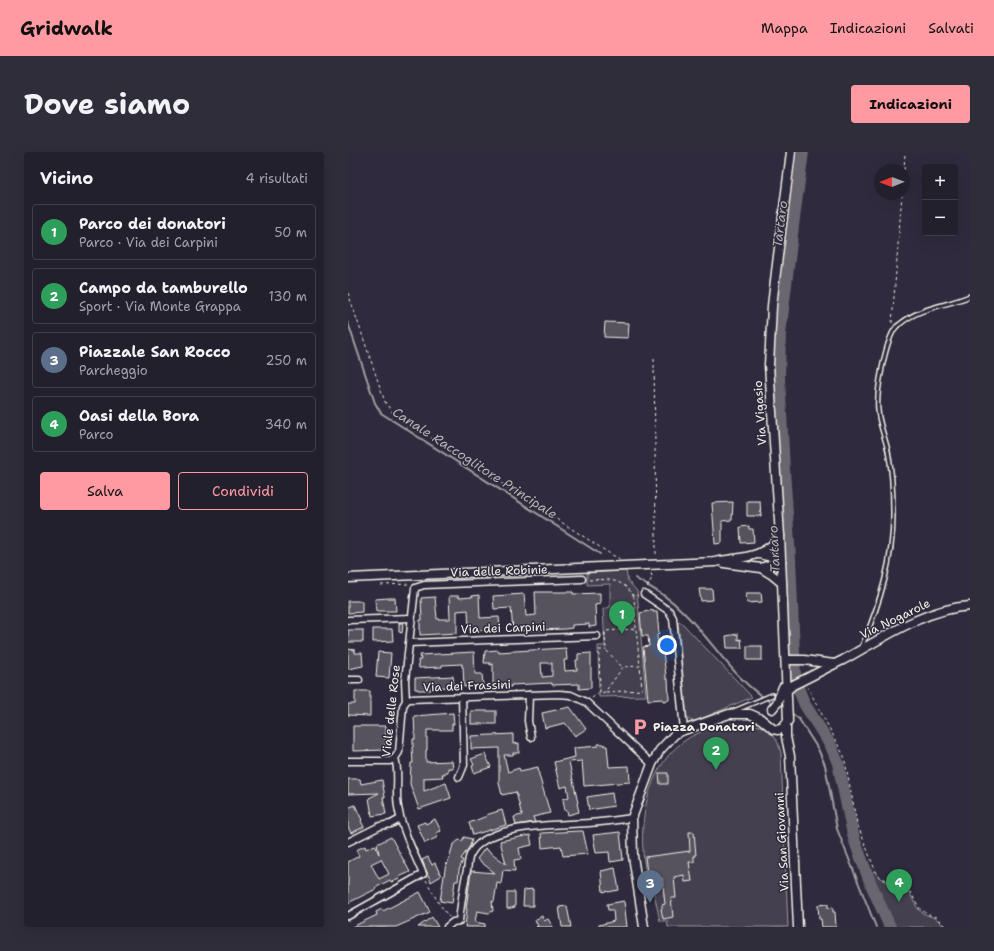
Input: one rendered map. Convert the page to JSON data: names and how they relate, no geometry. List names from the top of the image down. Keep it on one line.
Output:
{"streets":{"street":["Via Vigasio","Via delle Robinie","Via Nogarole","Via dei Carpini","Via dei Frassini","Viale delle Rose","Via San Giovanni"]},"crossings":[["Via Vigasio","Via Nogarole"],["Via Vigasio","Via San Giovanni"],["Via delle Robinie","Viale delle Rose"],["Via dei Carpini","Viale delle Rose"],["Via dei Frassini","Viale delle Rose"]],"water":["Tartaro","Canale Raccoglitore Principale"],"places":{"parking":["Piazza Donatori"]},"north":"left","page":{"header":"Gridwalk","nav":["Mappa","Indicazioni","Salvati"],"title":"Dove siamo","buttons":["Indicazioni",["Salva","Condividi"]],"heading":["Vicino","4 risultati"],"map_buttons":["+","−"],"list":[{"mark":"1","name":"Parco dei donatori","note":"Parco · Via dei Carpini","value":"50 m"},{"mark":"2","name":"Campo da tamburello","note":"Sport · Via Monte Grappa","value":"130 m"},{"mark":"3","name":"Piazzale San Rocco","note":"Parcheggio","value":"250 m"},{"mark":"4","name":"Oasi della Bora","note":"Parco","value":"340 m"}],"pins":["1","2","4","3"]}}
